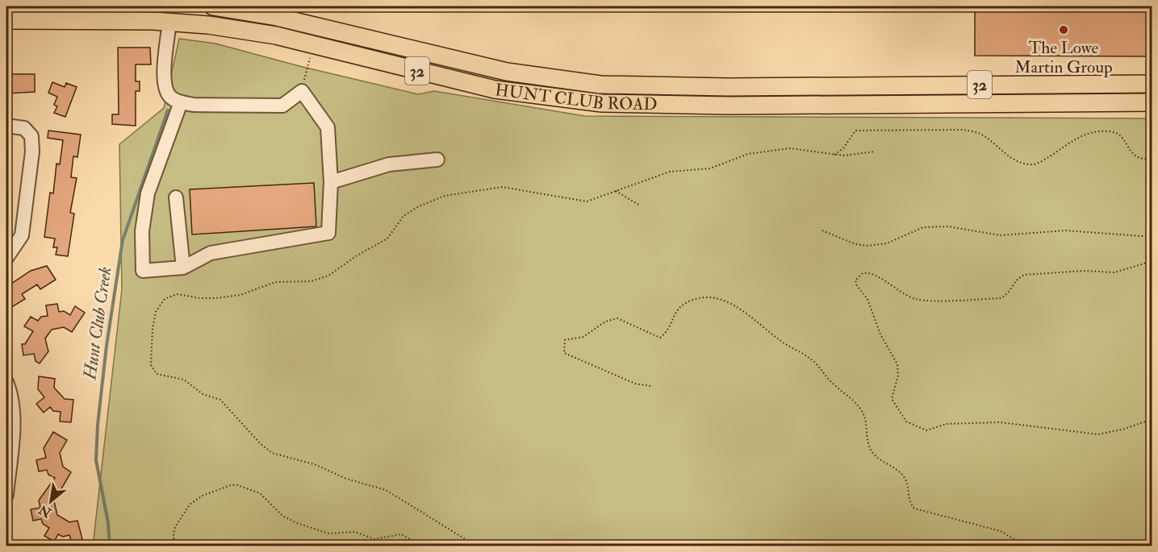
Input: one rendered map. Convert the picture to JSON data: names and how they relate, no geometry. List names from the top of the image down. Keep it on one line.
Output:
{"streets":{"main road":["32","HUNT CLUB ROAD"]},"water":["Hunt Club Creek"],"places":["The Lowe Martin Group"],"north":"bottom left"}
